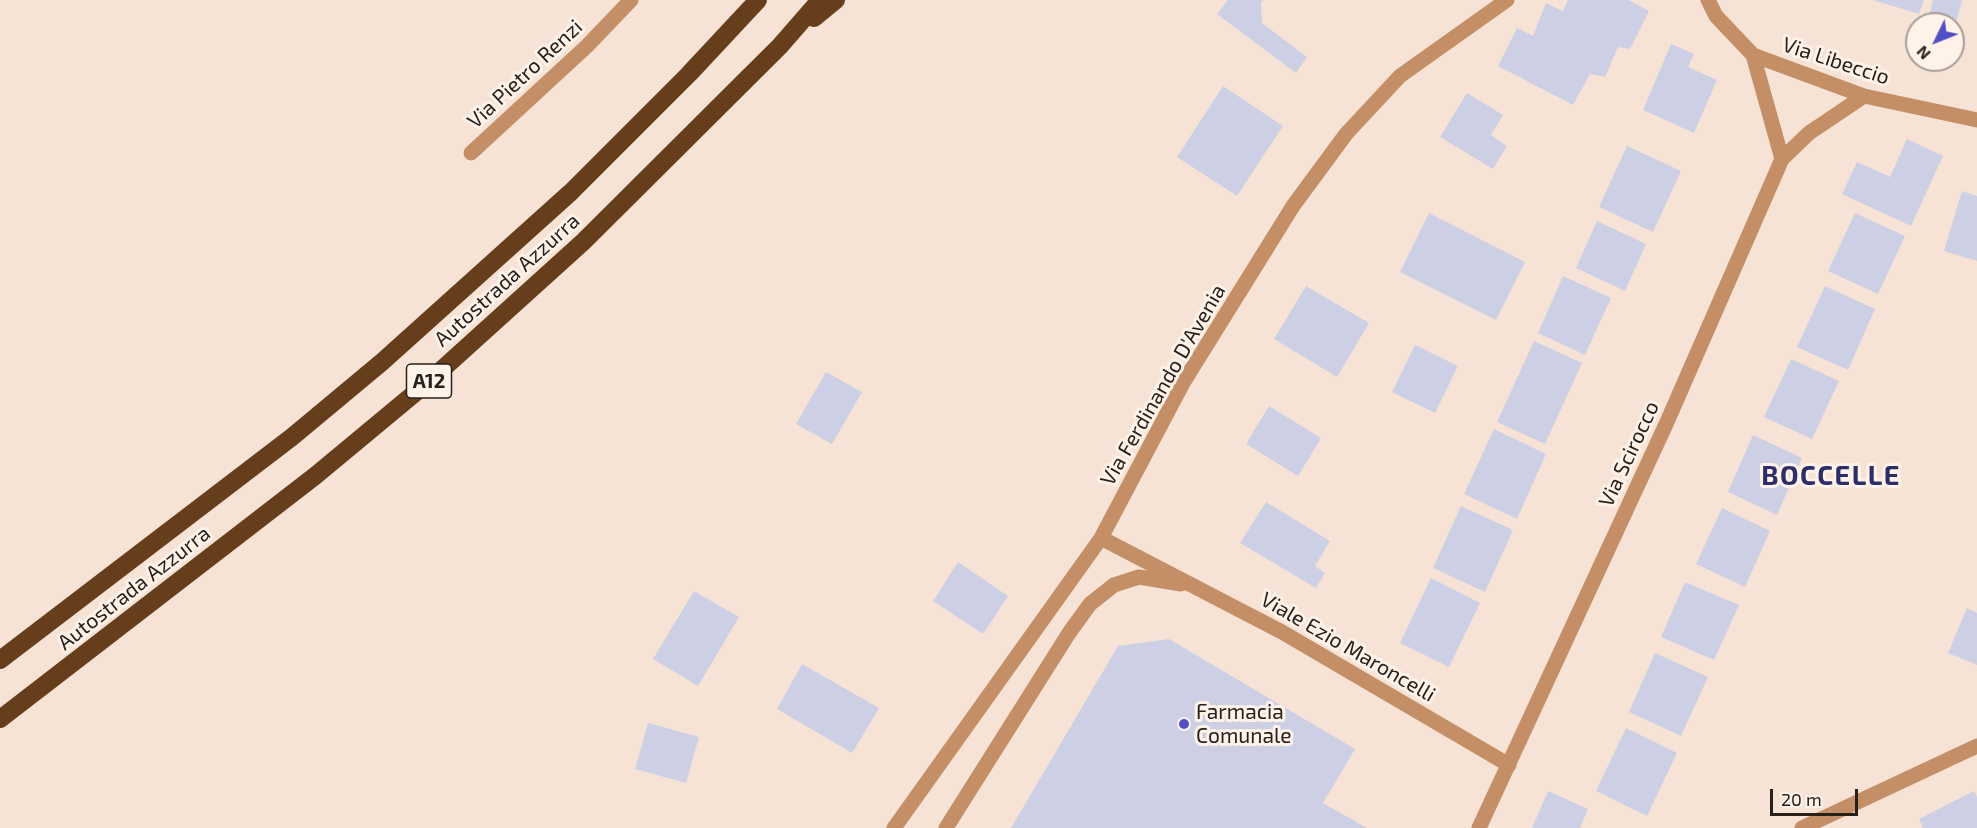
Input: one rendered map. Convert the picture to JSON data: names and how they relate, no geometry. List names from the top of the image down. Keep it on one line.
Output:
{"streets":{"highway":["Autostrada Azzurra","A12"],"street":["Via Libeccio","Via Pietro Renzi","Via Ferdinando D'Avenia","Via Scirocco","Viale Ezio Maroncelli"]},"crossings":[["Via Libeccio","Via Scirocco"],["Via Ferdinando D'Avenia","Viale Ezio Maroncelli"],["Via Scirocco","Viale Ezio Maroncelli"]],"districts":["BOCCELLE"],"places":["Farmacia Comunale"],"scale_bar":"20 m","north":"bottom left"}
